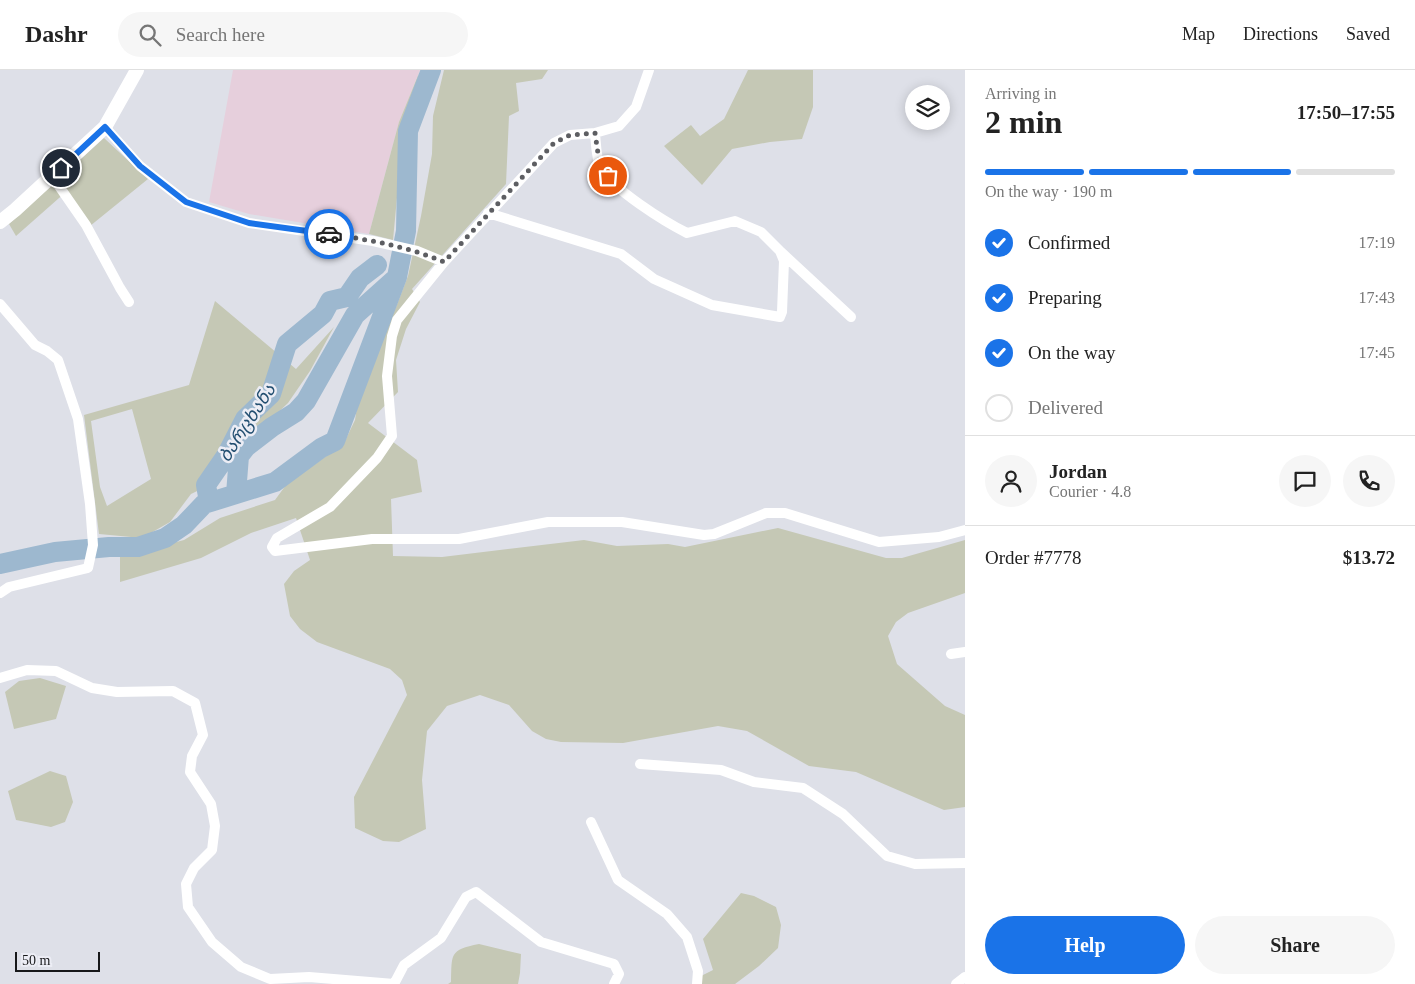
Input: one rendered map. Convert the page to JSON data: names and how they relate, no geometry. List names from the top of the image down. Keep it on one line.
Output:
{"water":["ბარცხანა"],"scale_bar":"50 m","page":{"header":"Dashr","search":"Search here","nav":["Map","Directions","Saved"],"heading":["2 min","Arriving in","17:50–17:55"],"panel":["Jordan","Courier · 4.8","Order #7778","$13.72"],"bar":"On the way · 190 m","list":[["Confirmed","17:19"],["Preparing","17:43"],["On the way","17:45"],"Delivered"],"buttons":["Help","Share"],"scale":"50 m"}}
